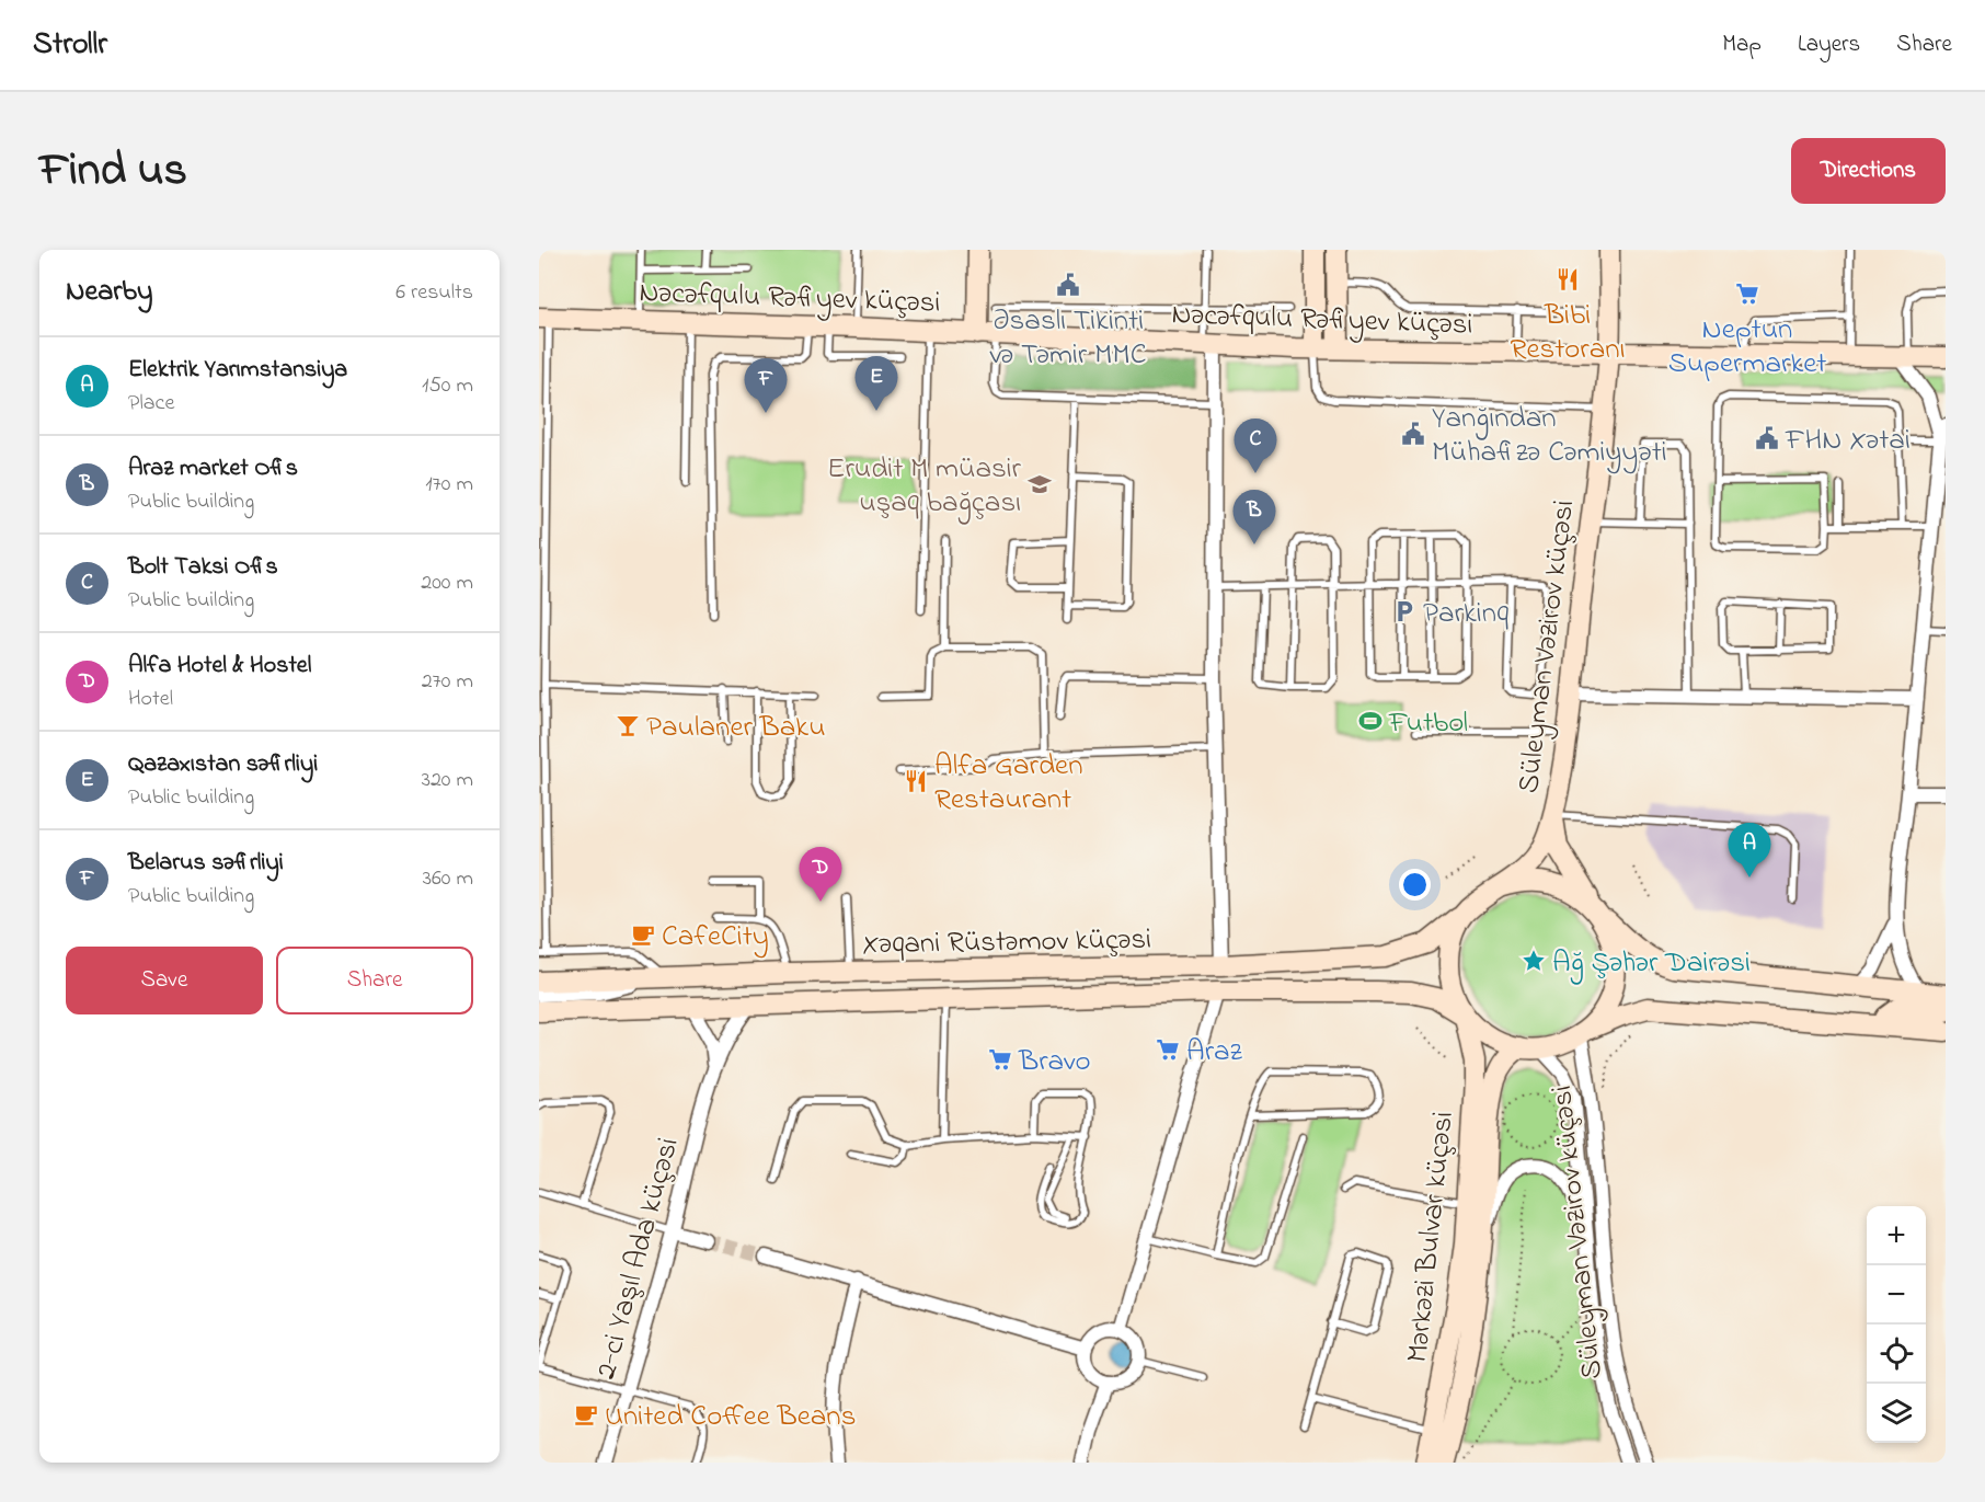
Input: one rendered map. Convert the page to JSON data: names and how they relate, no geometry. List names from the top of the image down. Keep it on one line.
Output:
{"streets":{"main road":["Nəcəfqulu Rəfiyev küçəsi","Süleyman Vəzirov küçəsi","Xəqani Rüstəmov küçəsi","Mərkəzi Bulvar küçəsi"],"street":["2-ci Yaşıl Ada küçəsi"]},"crossings":[["Nəcəfqulu Rəfiyev küçəsi","Süleyman Vəzirov küçəsi"],["Süleyman Vəzirov küçəsi","Xəqani Rüstəmov küçəsi"],["Süleyman Vəzirov küçəsi","Mərkəzi Bulvar küçəsi"],["Xəqani Rüstəmov küçəsi","Mərkəzi Bulvar küçəsi"]],"places":{"restaurant":["‌Bibi Restoranı","Alfa Garden Restaurant"],"public building":["Əsaslı Tikinti və Təmir MMC","Yanğından Mühafizə Cəmiyyəti","FHN Xətai"],"supermarket":["Neptun Supermarket","Araz","Bravo"],"school or university":["Erudit M müasir uşaq bağçası"],"parking":["Parkinq"],"sports":["Futbol"],"bar":["Paulaner Baku"],"cafe":["CafeCity","United Coffee Beans"],"place":["Ağ Şəhər Dairəsi"]},"page":{"header":"Strollr","nav":["Map","Layers","Share"],"title":"Find us","buttons":["Directions",["Save","Share"]],"heading":["Nearby","6 results"],"list":[{"mark":"A","name":"Elektrik Yarımstansiya","note":"Place","value":"150 m"},{"mark":"B","name":"Araz market Ofis","note":"Public building","value":"170 m"},{"mark":"C","name":"Bolt Taksi Ofis","note":"Public building","value":"200 m"},{"mark":"D","name":"Alfa Hotel & Hostel","note":"Hotel","value":"270 m"},{"mark":"E","name":"Qazaxıstan səfirliyi","note":"Public building","value":"320 m"},{"mark":"F","name":"Belarus səfirliyi","note":"Public building","value":"360 m"}],"pins":["E","F","C","B","A","D"],"map_buttons":["+","−"]}}
